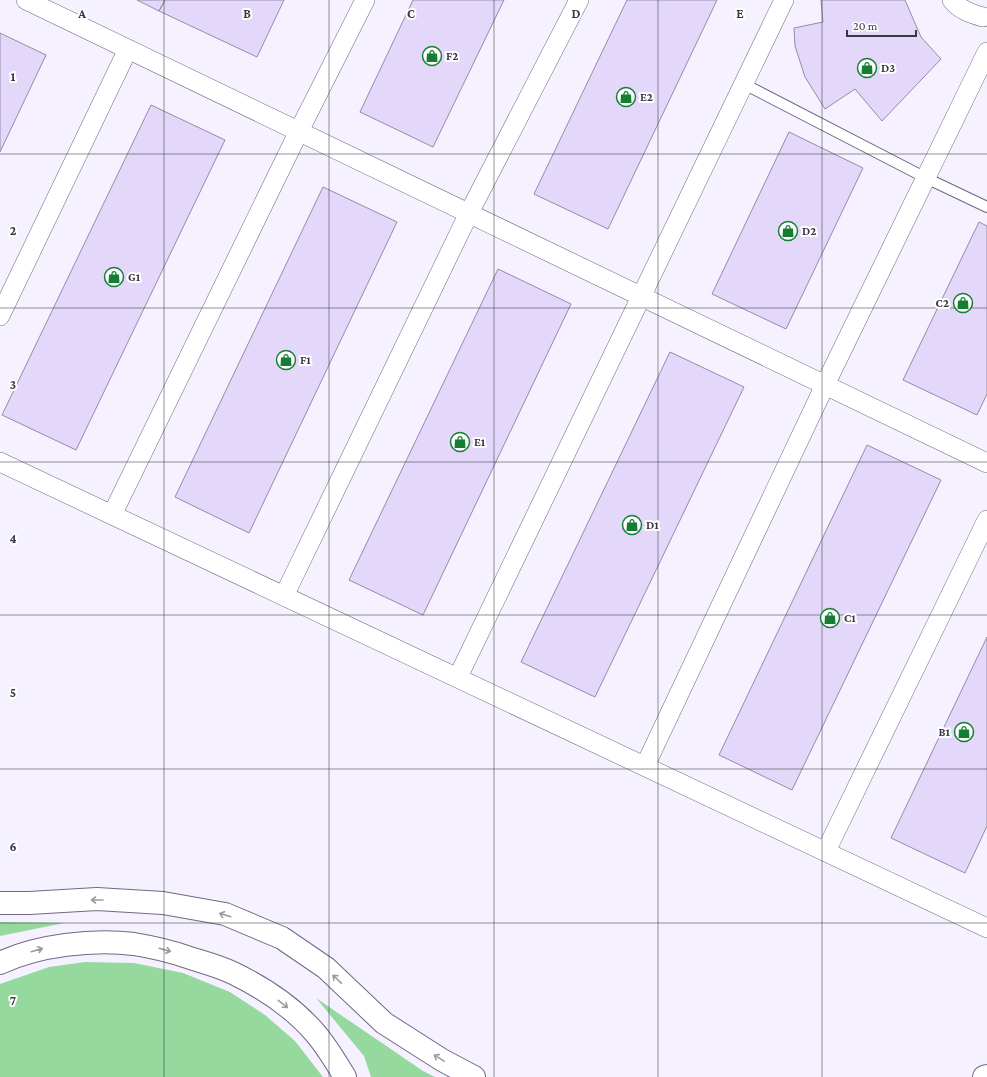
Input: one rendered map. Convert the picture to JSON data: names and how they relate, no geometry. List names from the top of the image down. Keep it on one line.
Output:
{"places":{"shop":["F2","D3","E2","D2","G1","C2","F1","E1","D1","C1","B1"]},"scale_bar":"20 m","grid":{"columns":["A","B","C","D","E"],"rows":["1","2","3","4","5","6","7"]}}
